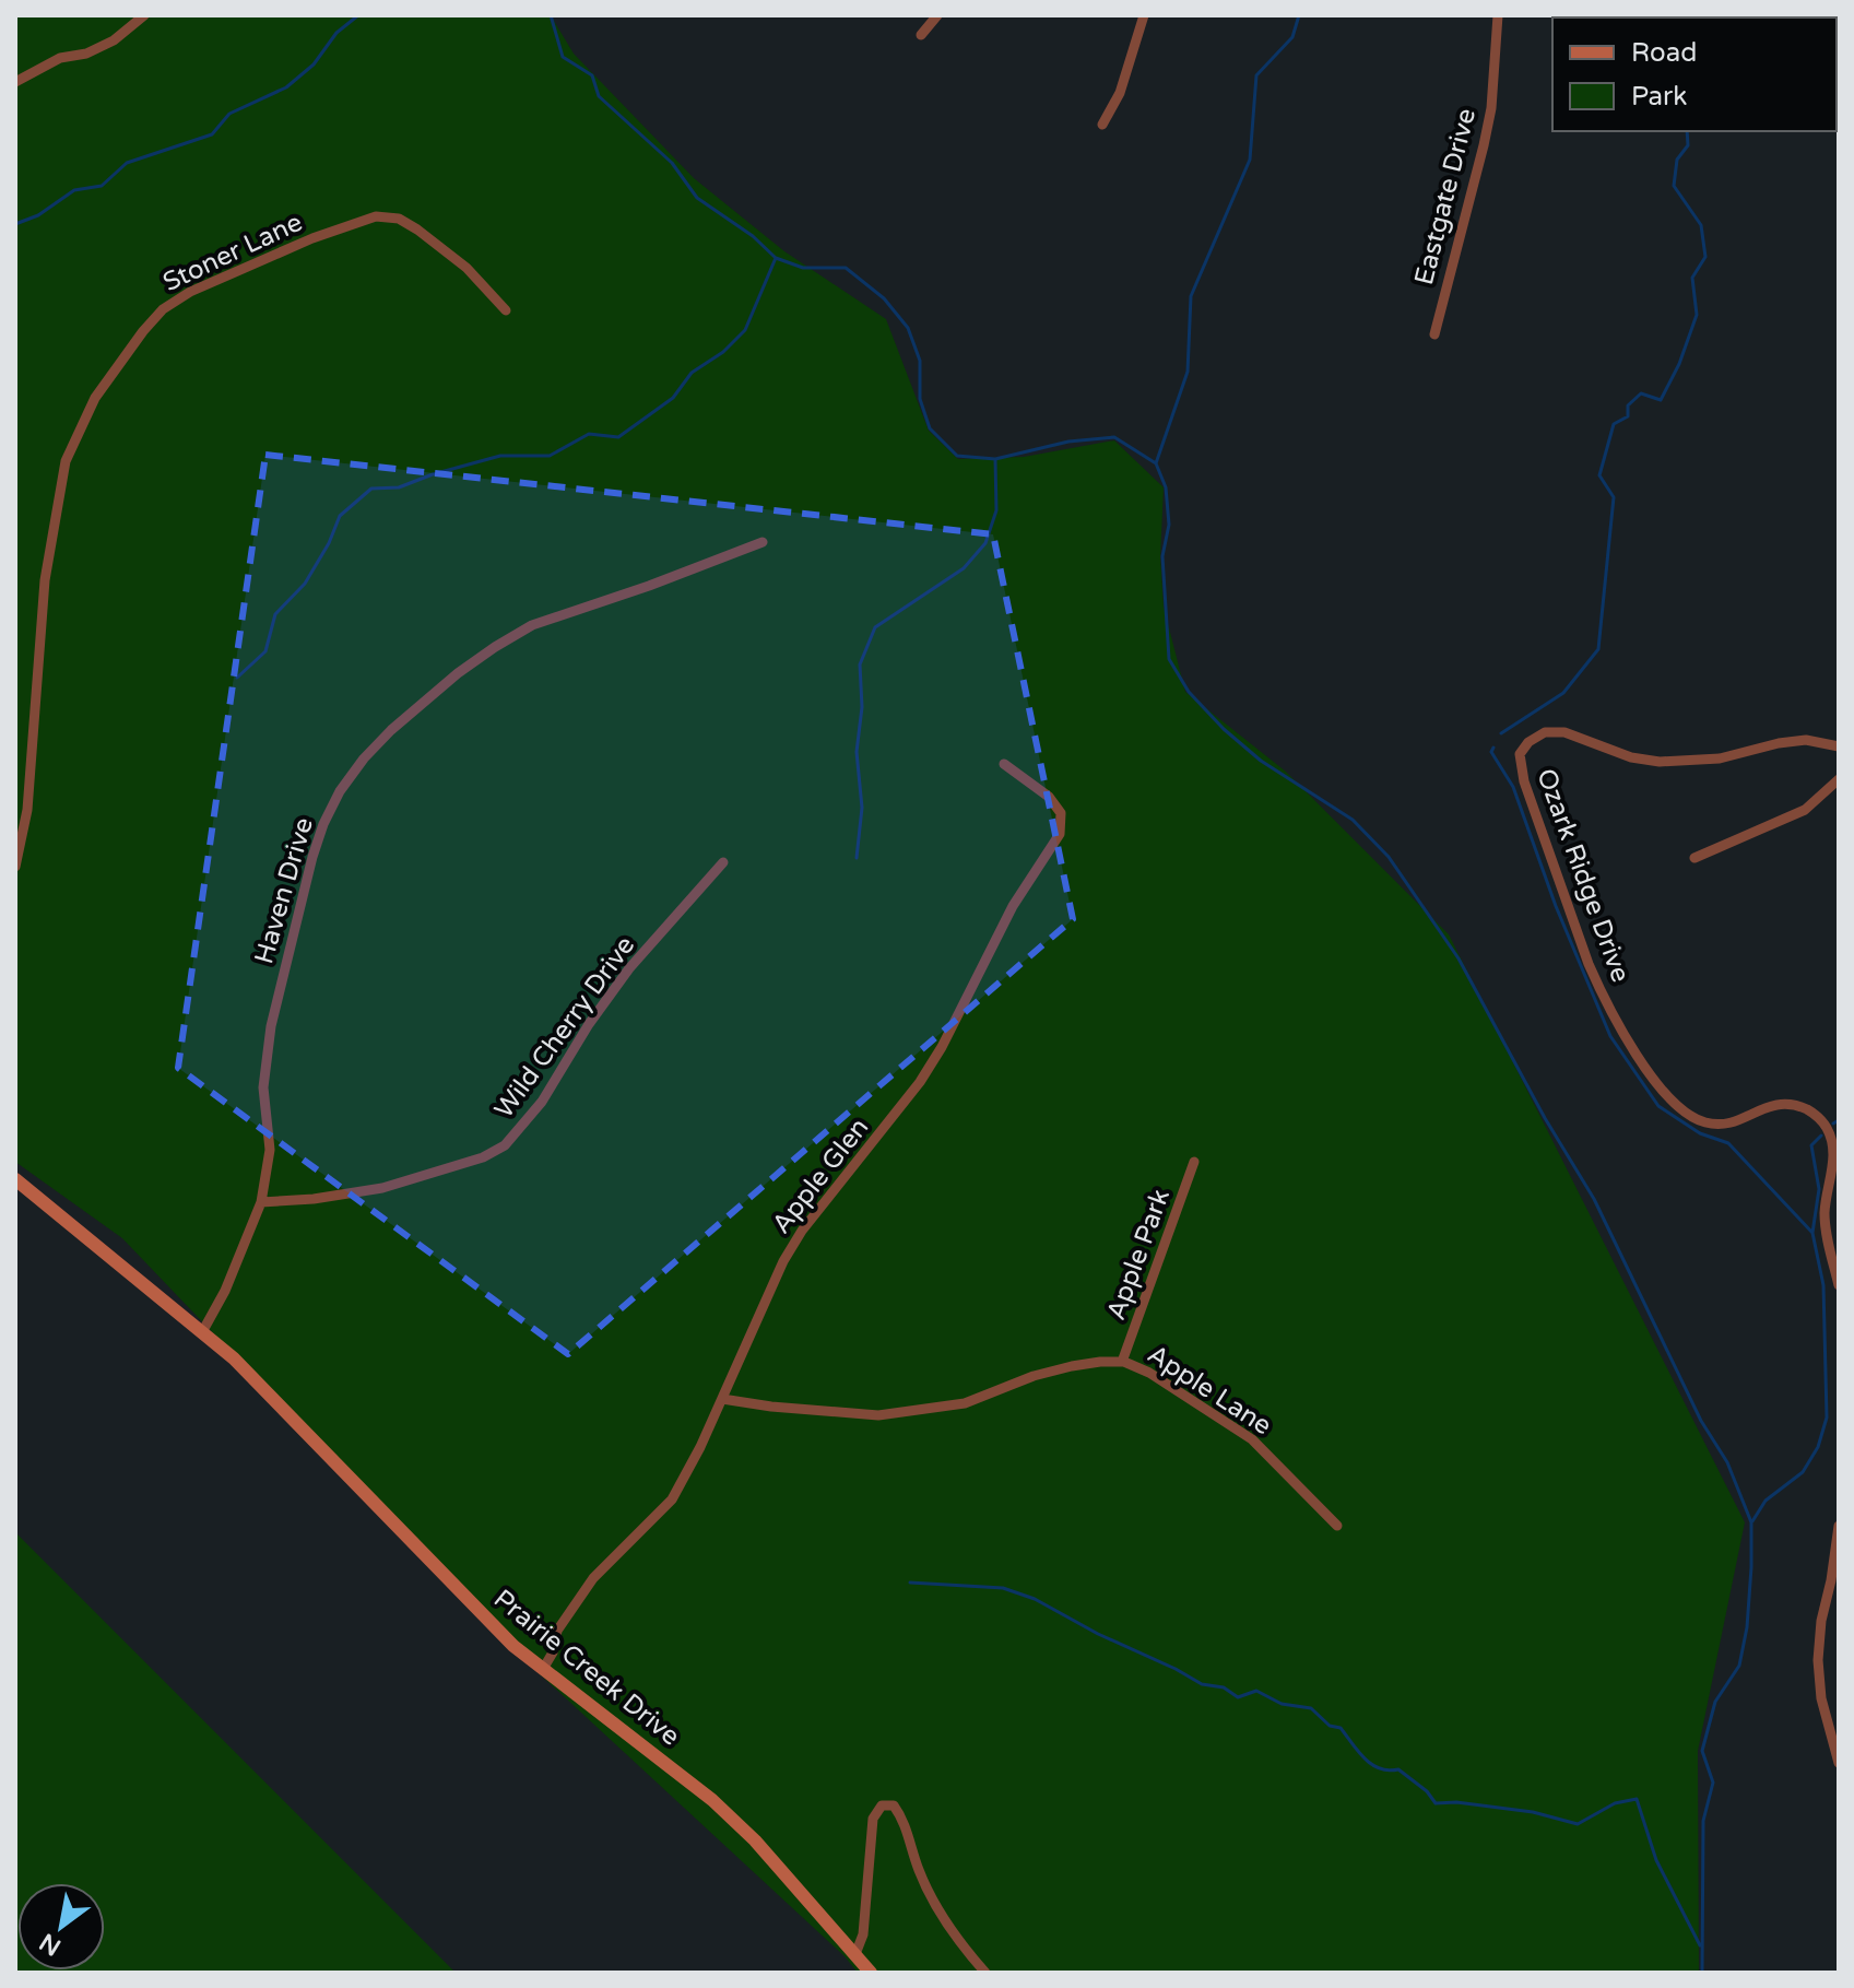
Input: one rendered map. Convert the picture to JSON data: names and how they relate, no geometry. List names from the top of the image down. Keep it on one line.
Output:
{"streets":{"main road":["Prairie Creek Drive"],"street":["Eastgate Drive","Stoner Lane","Ozark Ridge Drive","Haven Drive","Wild Cherry Drive","Apple Glen","Apple Park","Apple Lane"]},"crossings":[["Haven Drive","Wild Cherry Drive"],["Haven Drive","Prairie Creek Drive"],["Apple Glen","Apple Lane"],["Apple Glen","Prairie Creek Drive"],["Apple Park","Apple Lane"]],"legend":["Road","Park"],"north":"bottom left"}
